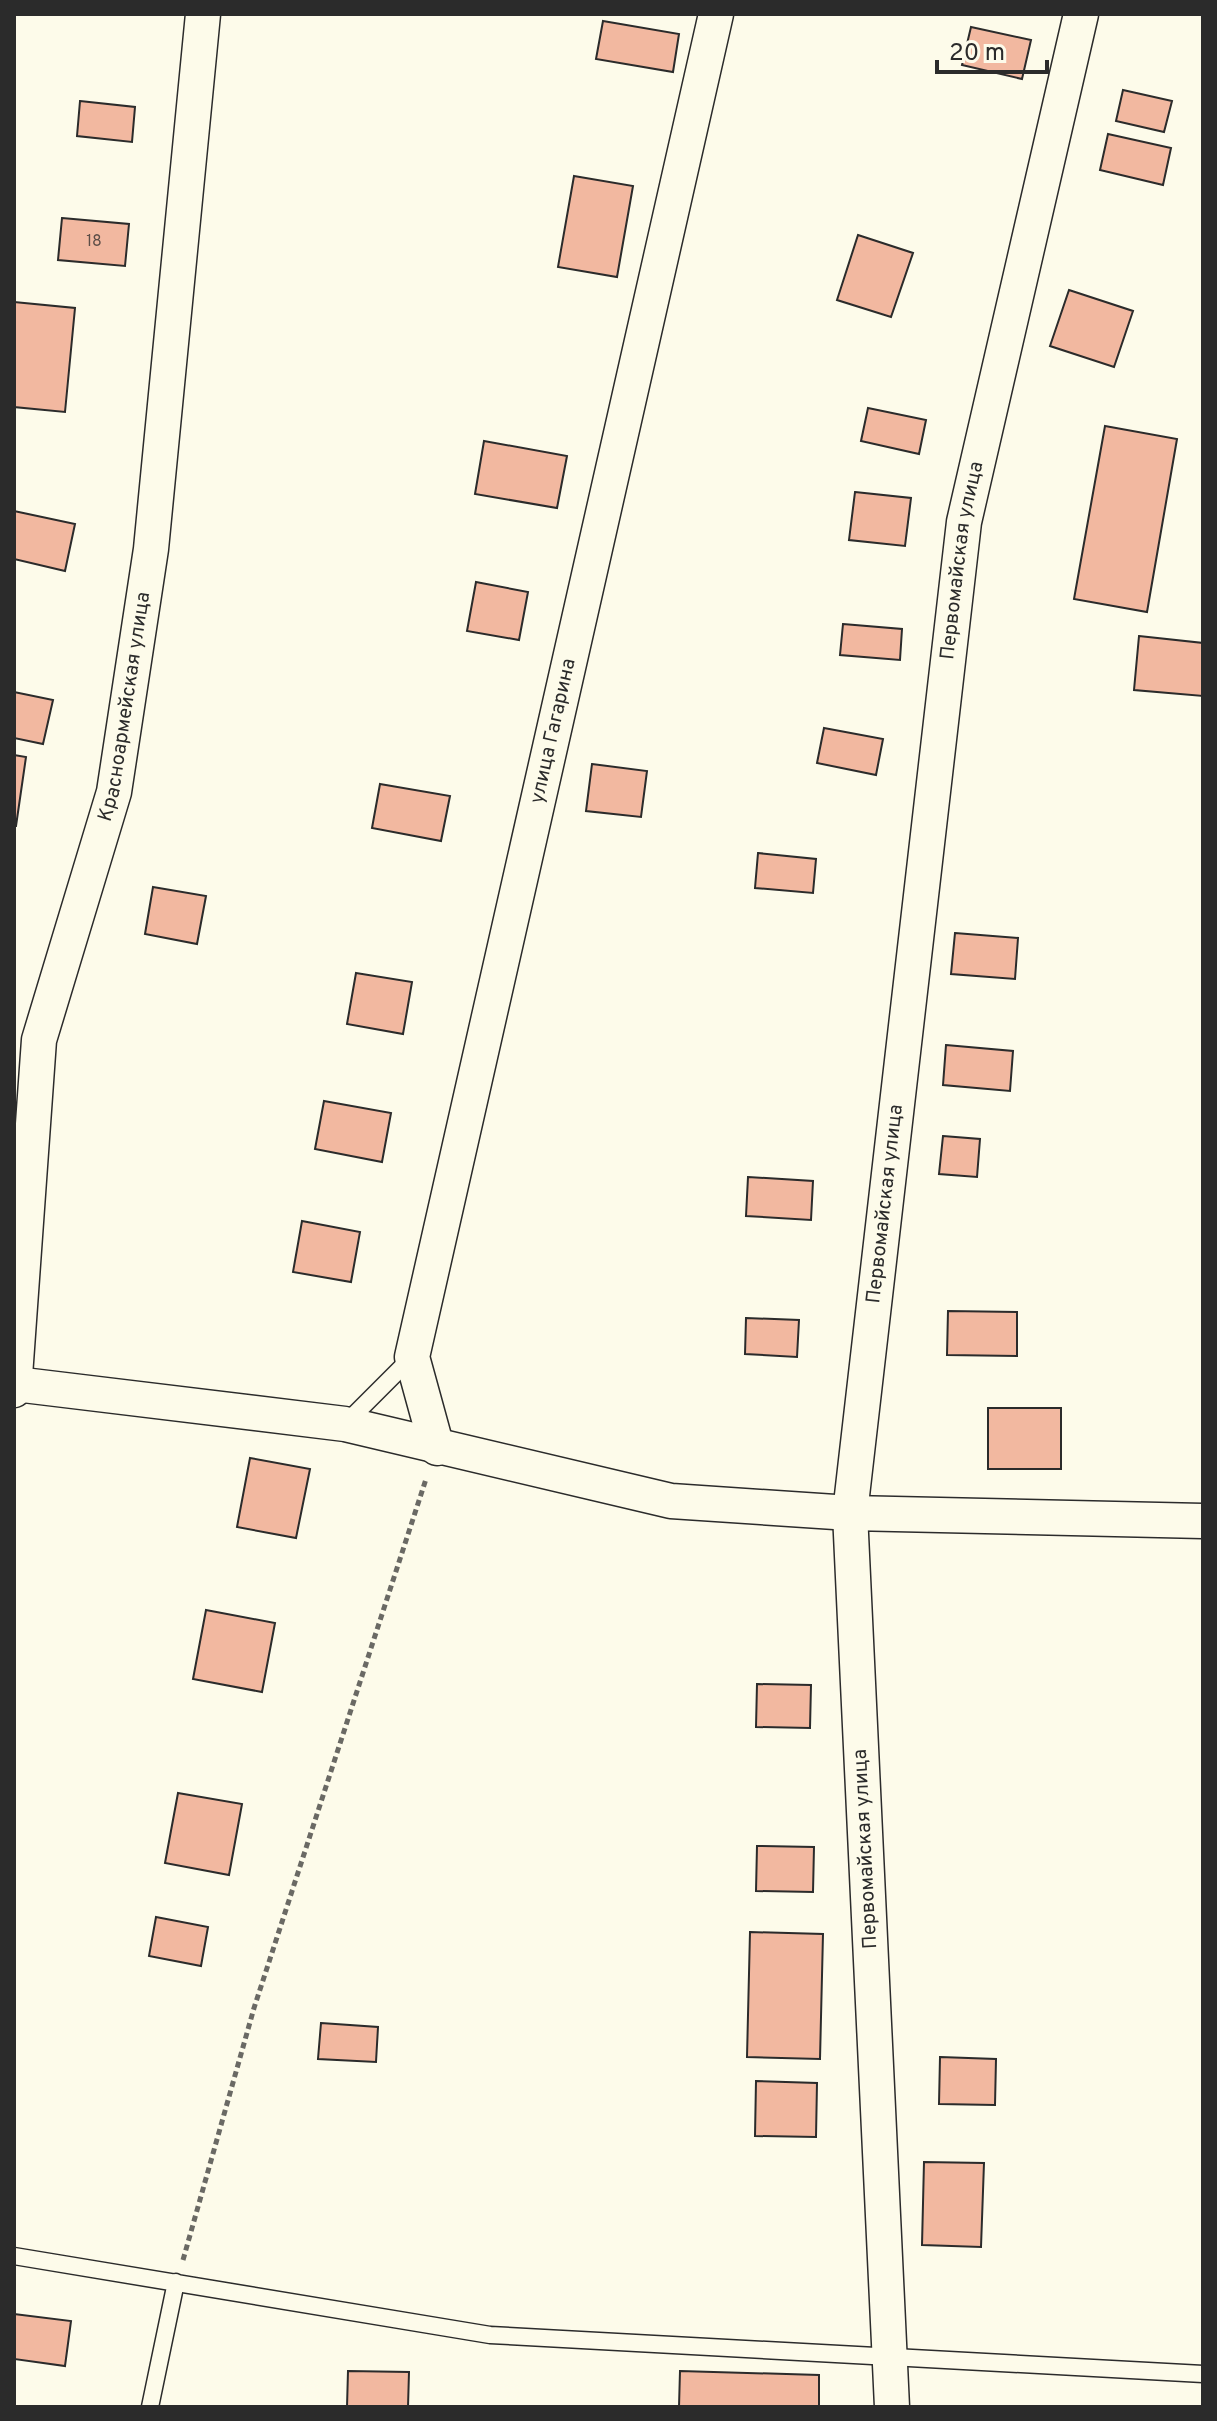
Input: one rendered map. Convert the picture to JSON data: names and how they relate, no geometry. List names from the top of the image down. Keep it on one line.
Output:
{"streets":{"street":["Первомайская улица","Красноармейская улица","улица Гагарина"]},"house_numbers":["18"],"scale_bar":"20 m"}
